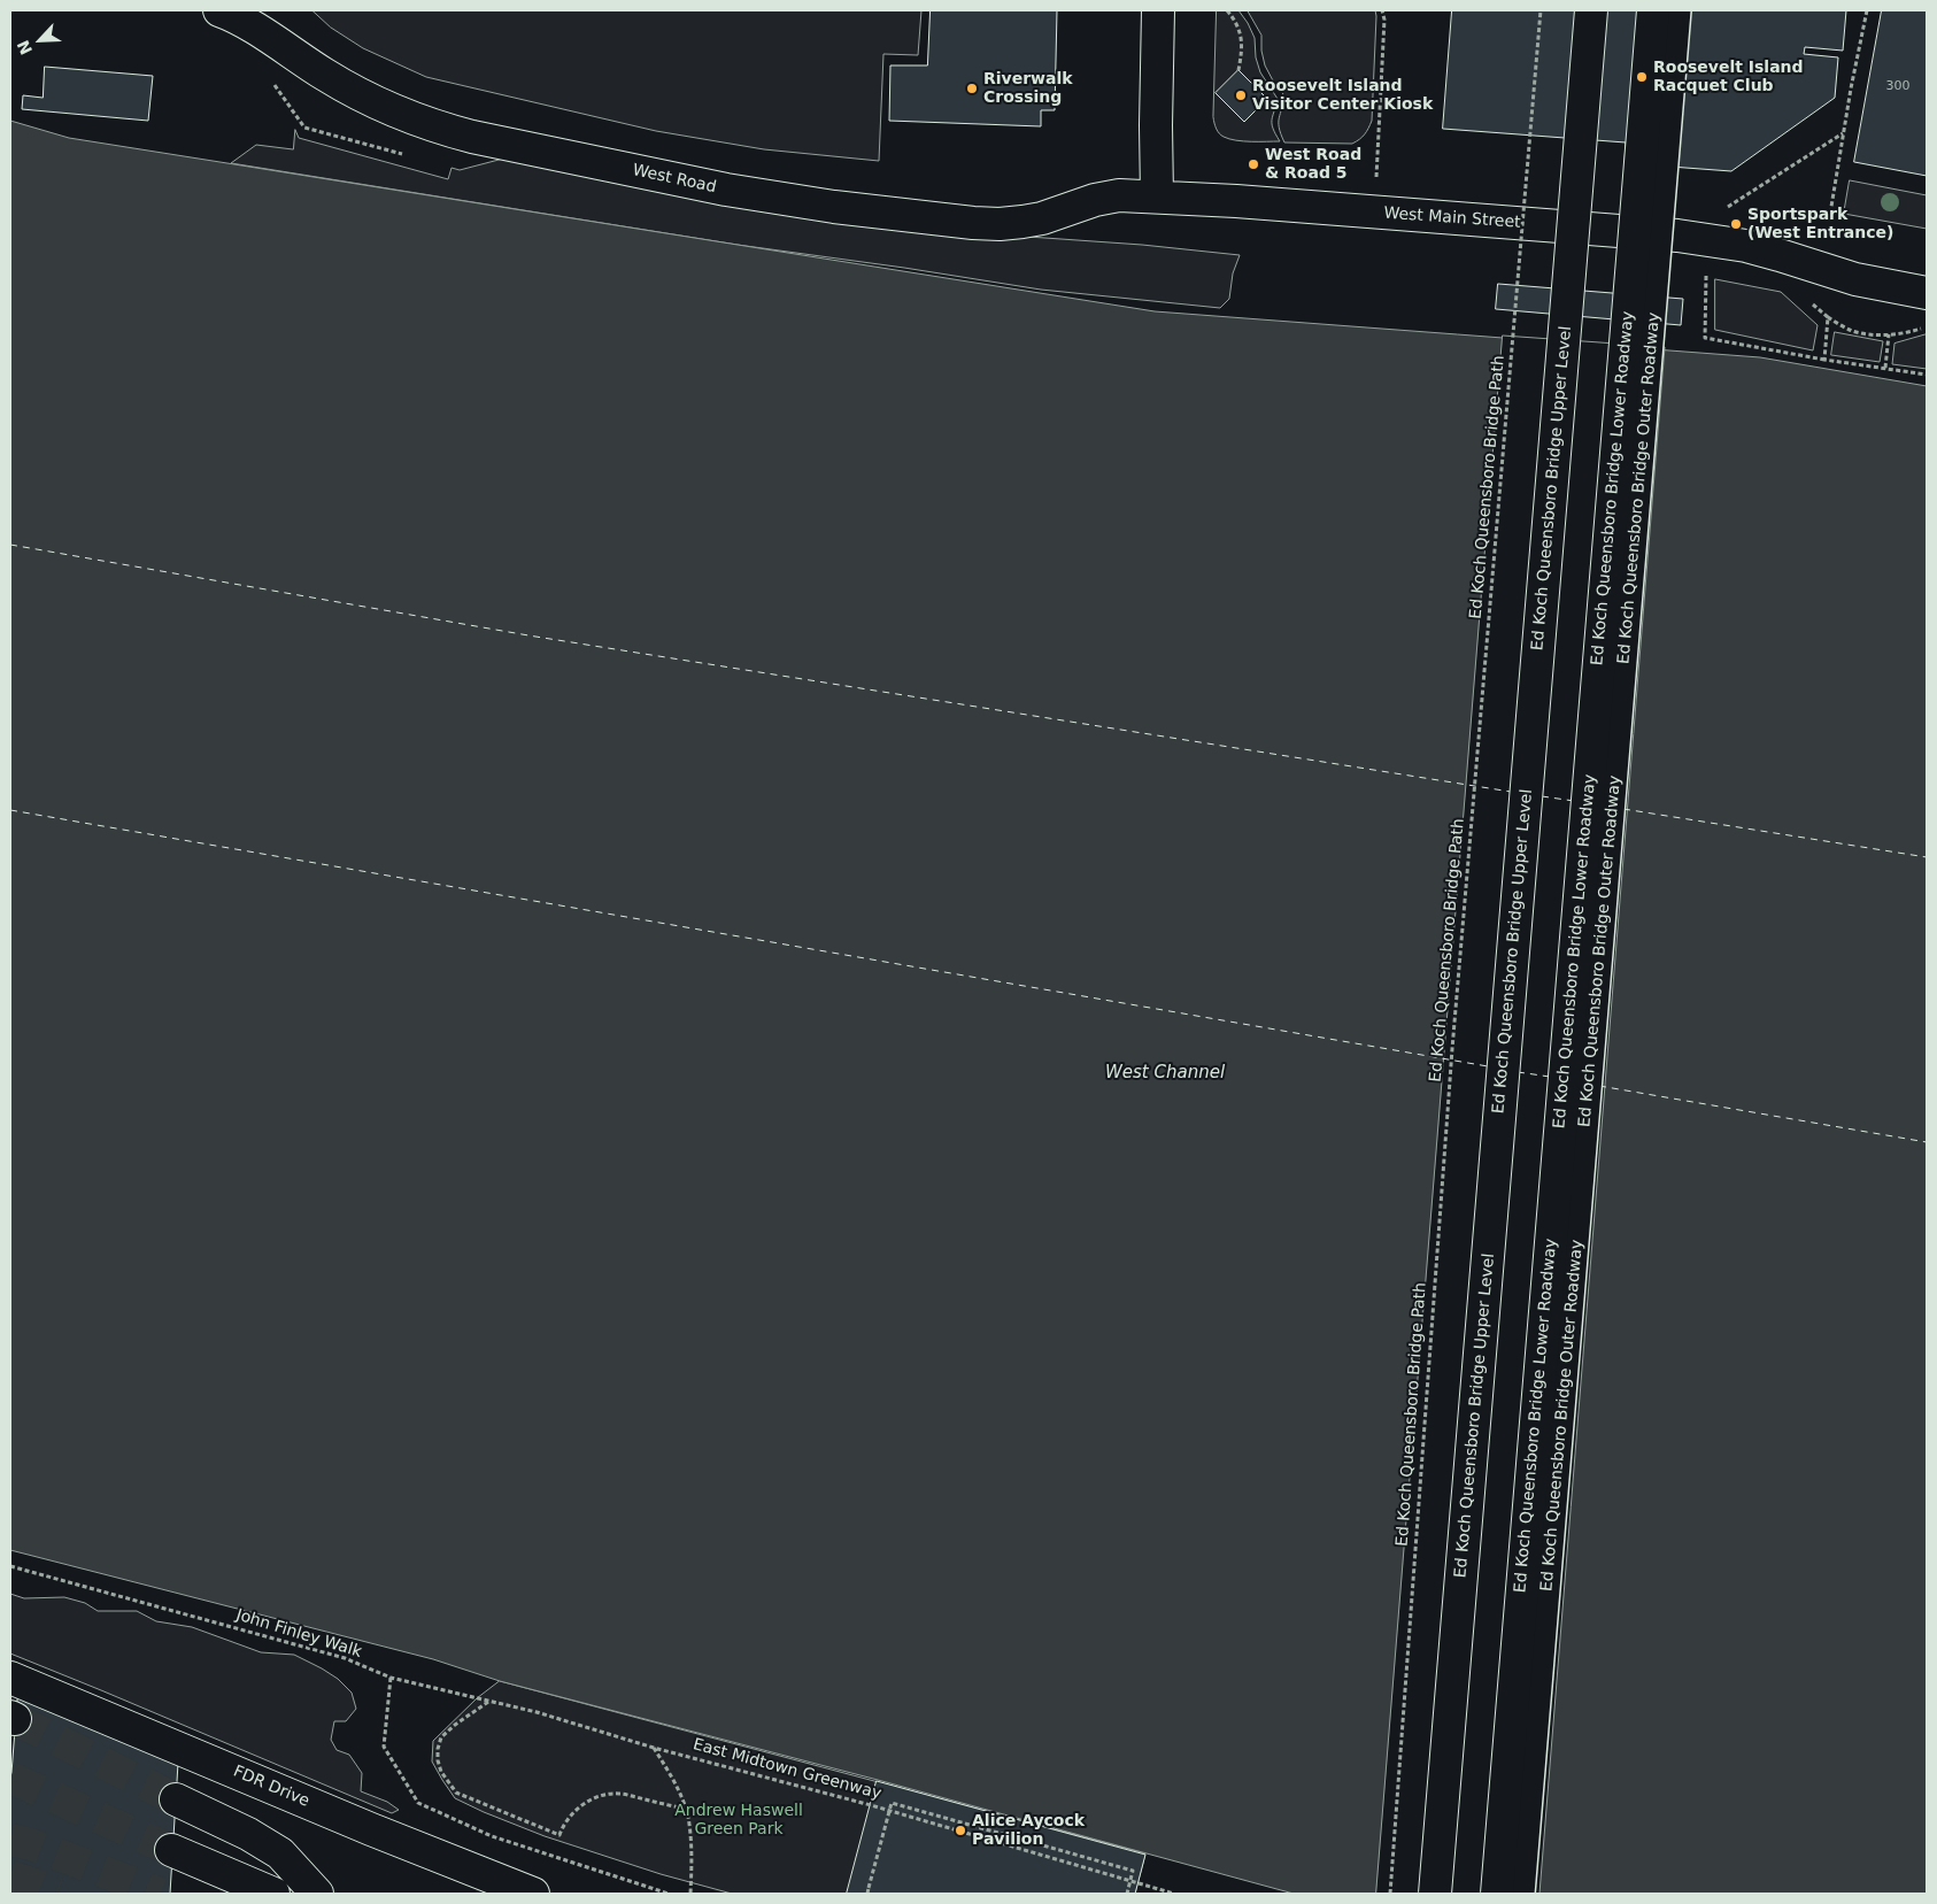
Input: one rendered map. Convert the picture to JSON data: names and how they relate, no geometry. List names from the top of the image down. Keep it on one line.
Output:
{"streets":{"main road":["West Road","West Main Street","Ed Koch Queensboro Bridge Upper Level","Ed Koch Queensboro Bridge Lower Roadway","FDR Drive"],"street":["Ed Koch Queensboro Bridge Outer Roadway"],"path":["Ed Koch Queensboro Bridge Path","John Finley Walk","East Midtown Greenway"]},"crossings":[["West Road","West Main Street"],["John Finley Walk","East Midtown Greenway"]],"water":["West Channel"],"parks":["Andrew Haswell Green Park"],"places":["Roosevelt Island Racquet Club","Riverwalk Crossing","Roosevelt Island Visitor Center Kiosk","West Road & Road 5","Sportspark (West Entrance)","Alice Aycock Pavilion"],"house_numbers":["300"],"north":"bottom left"}
